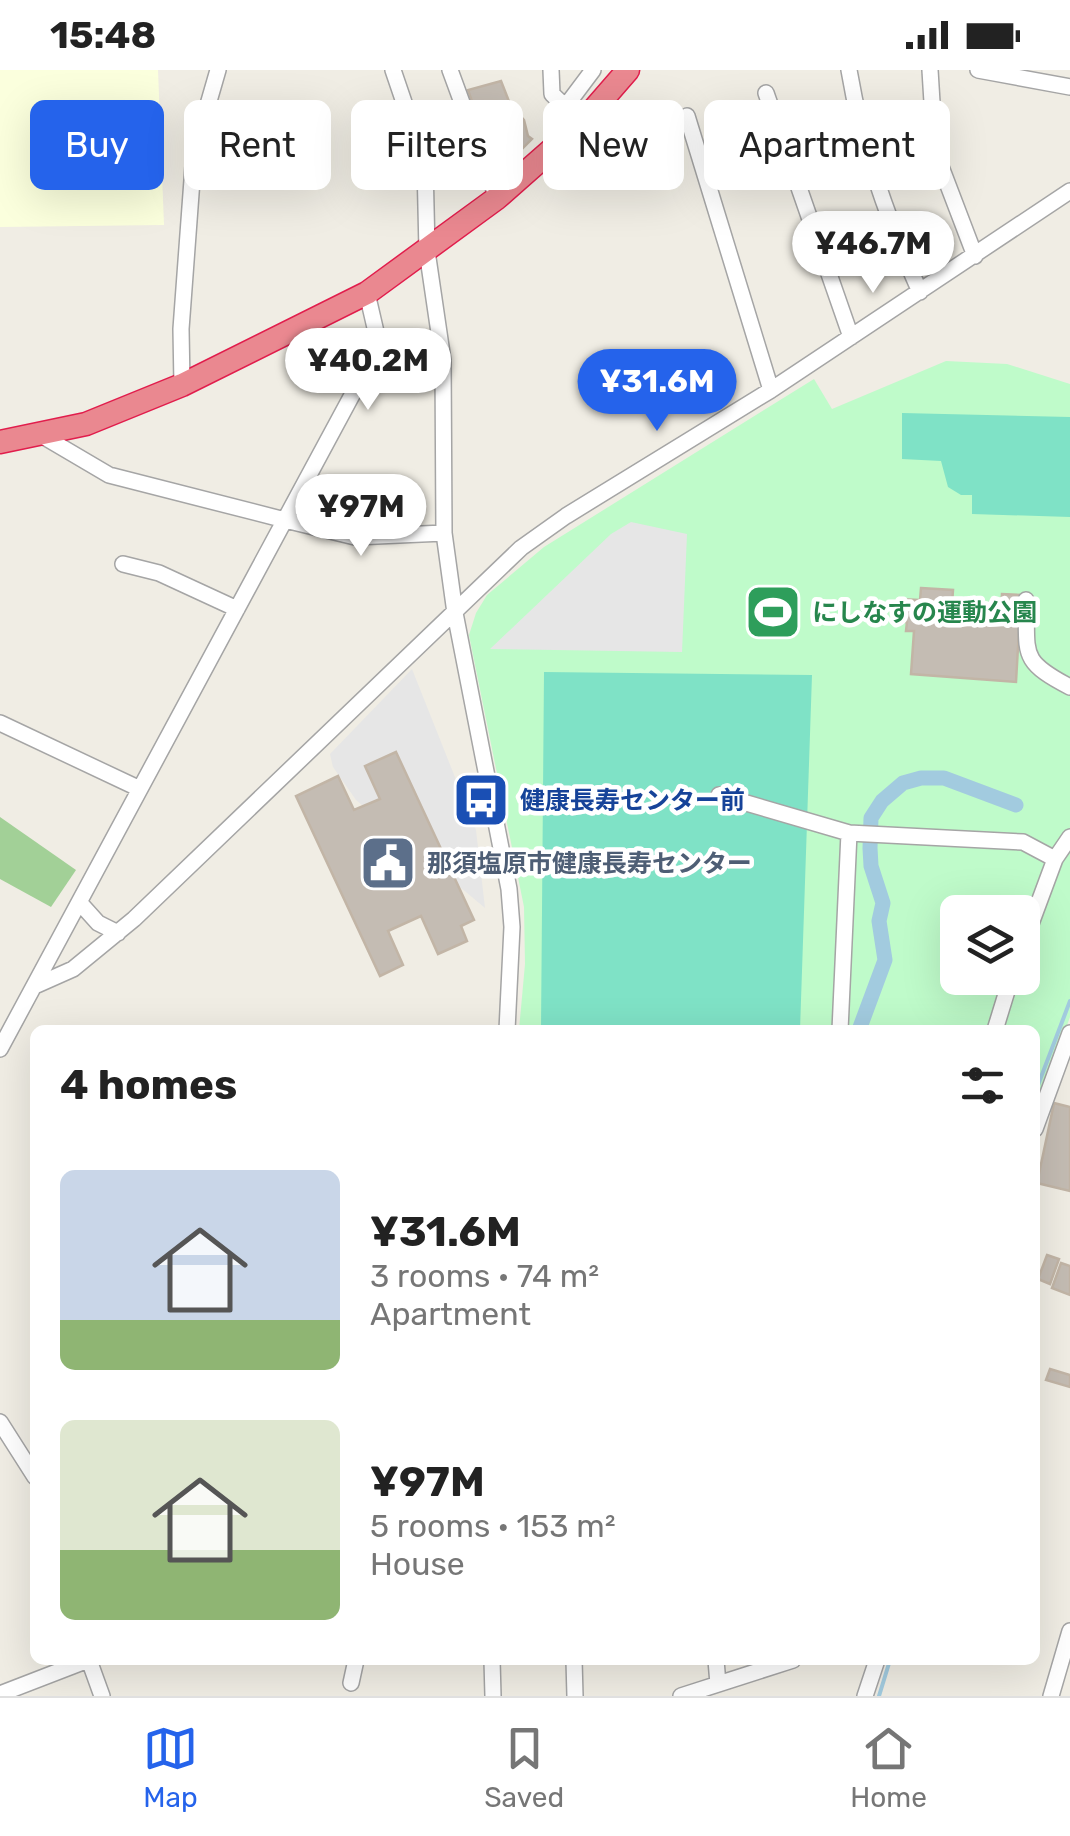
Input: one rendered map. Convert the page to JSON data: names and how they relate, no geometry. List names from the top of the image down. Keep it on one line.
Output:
{"places":{"sports":["にしなすの運動公園"],"bus stop":["健康長寿センター前"],"public building":["那須塩原市健康長寿センター"]},"page":{"status":"15:48","chip":["Buy","Rent","Filters","New","Apartment"],"price":["¥46.7M","¥40.2M","¥31.6M","¥97M"],"heading":"4 homes","list":[{"name":"¥31.6M","note":"3 rooms · 74 m² · Apartment"},{"name":"¥97M","note":"5 rooms · 153 m² · House"}],"tabs":["Map","Saved","Home"]}}
